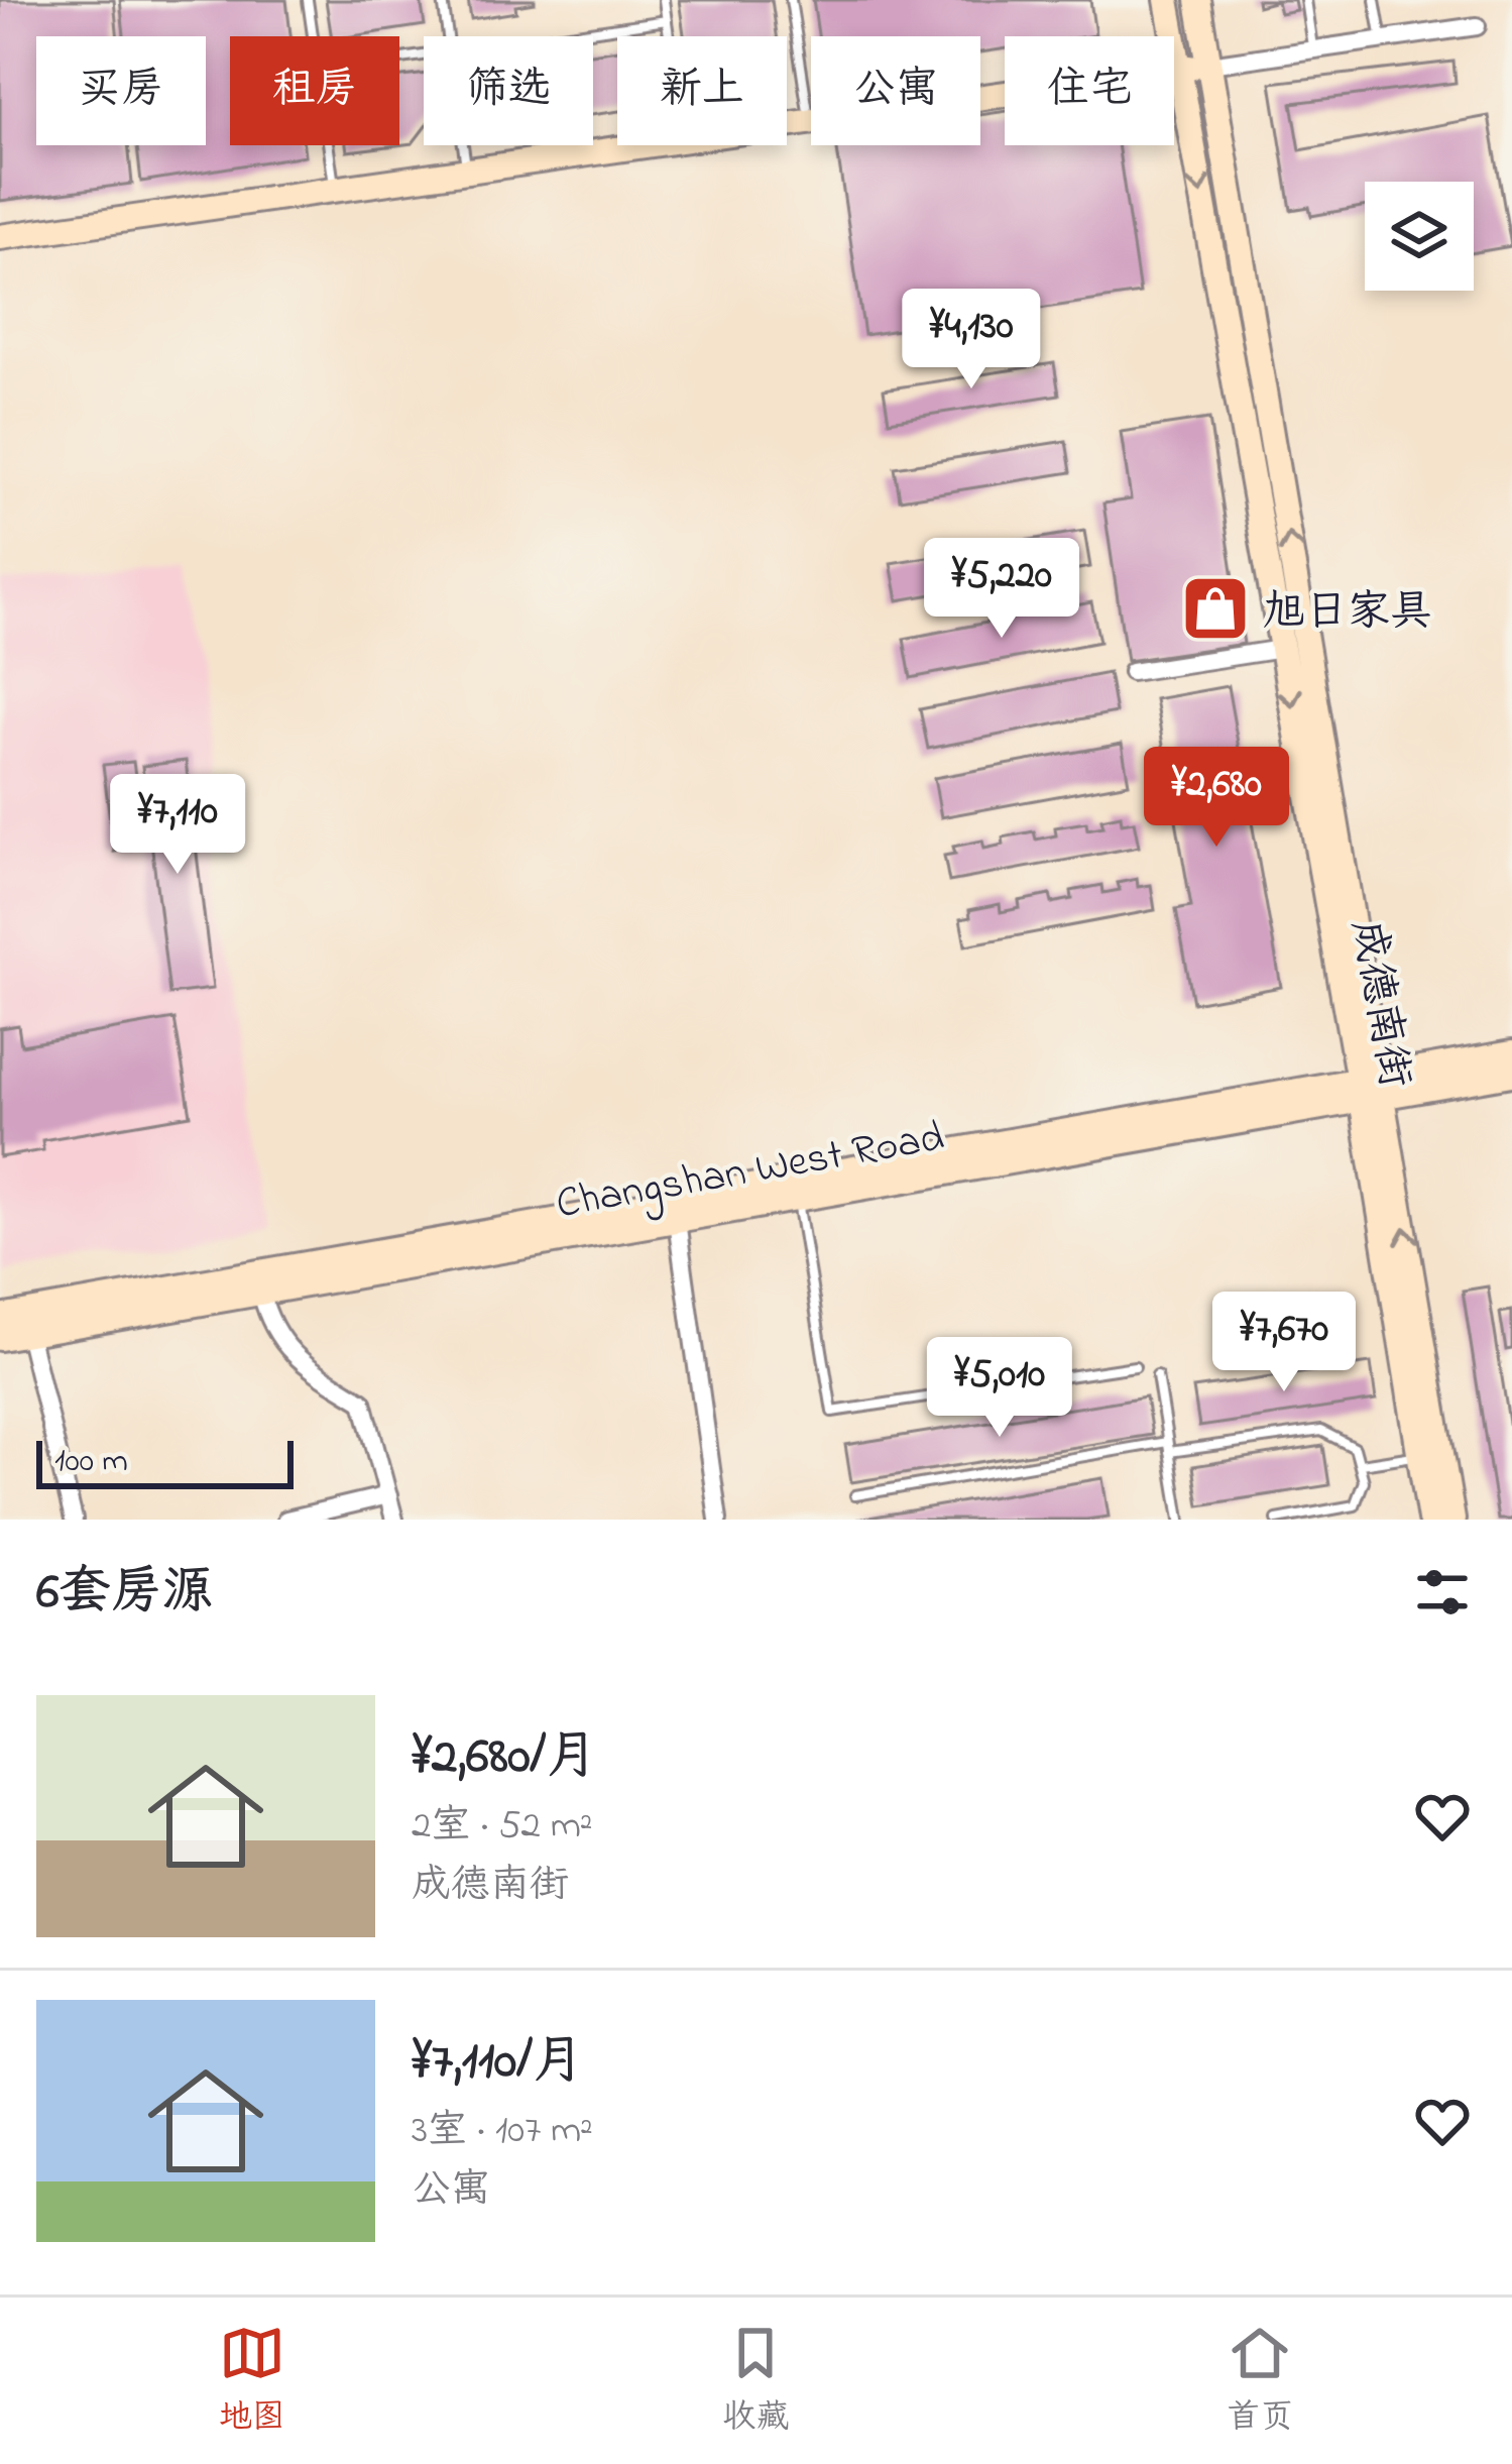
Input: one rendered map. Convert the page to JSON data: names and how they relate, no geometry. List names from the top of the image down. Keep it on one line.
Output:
{"streets":{"main road":["成德南街","Changshan West Road"]},"crossings":[["成德南街","Changshan West Road"]],"places":{"shop":["旭日家具"]},"scale_bar":"100 m","page":{"chip":["买房","租房","筛选","新上","公寓","住宅"],"price":["¥4,130","¥5,220","¥2,680","¥7,110","¥7,670","¥5,010"],"scale":"100 m","heading":"6套房源","list":[{"name":"¥2,680/月","note":"2室 · 52 m² · 成德南街"},{"name":"¥7,110/月","note":"3室 · 107 m² · 公寓"}],"tabs":["地图","收藏","首页"]}}
